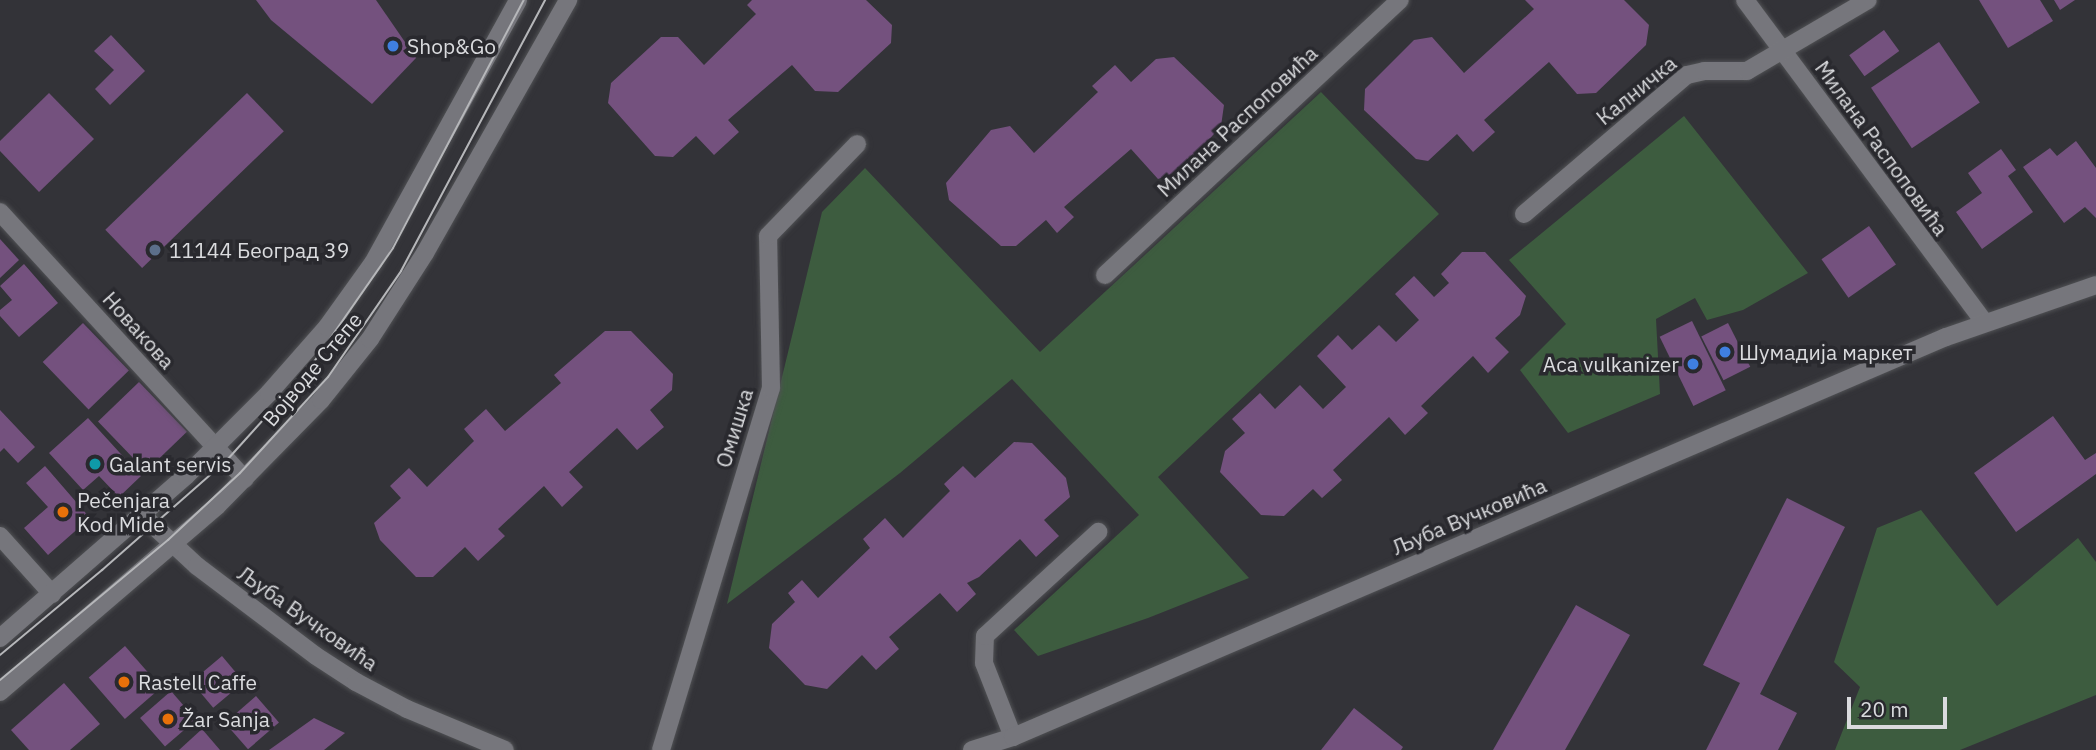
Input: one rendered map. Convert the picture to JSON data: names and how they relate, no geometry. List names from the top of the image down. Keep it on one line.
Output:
{"streets":{"street":["Калничка","Милана Распоповића","Новакова","Војводе Степе","Омишка","Љуба Вучковића"]},"crossings":[["Калничка","Милана Распоповића"],["Милана Распоповића","Љуба Вучковића"],["Новакова","Војводе Степе"],["Војводе Степе","Љуба Вучковића"]],"places":["Shop&Go","11144 Београд 39","Шумадија маркет","Aca vulkanizer","Galant servis","Pečenjara Kod Mide","Rastell Caffe","Žar Sanja"],"scale_bar":"20 m"}
